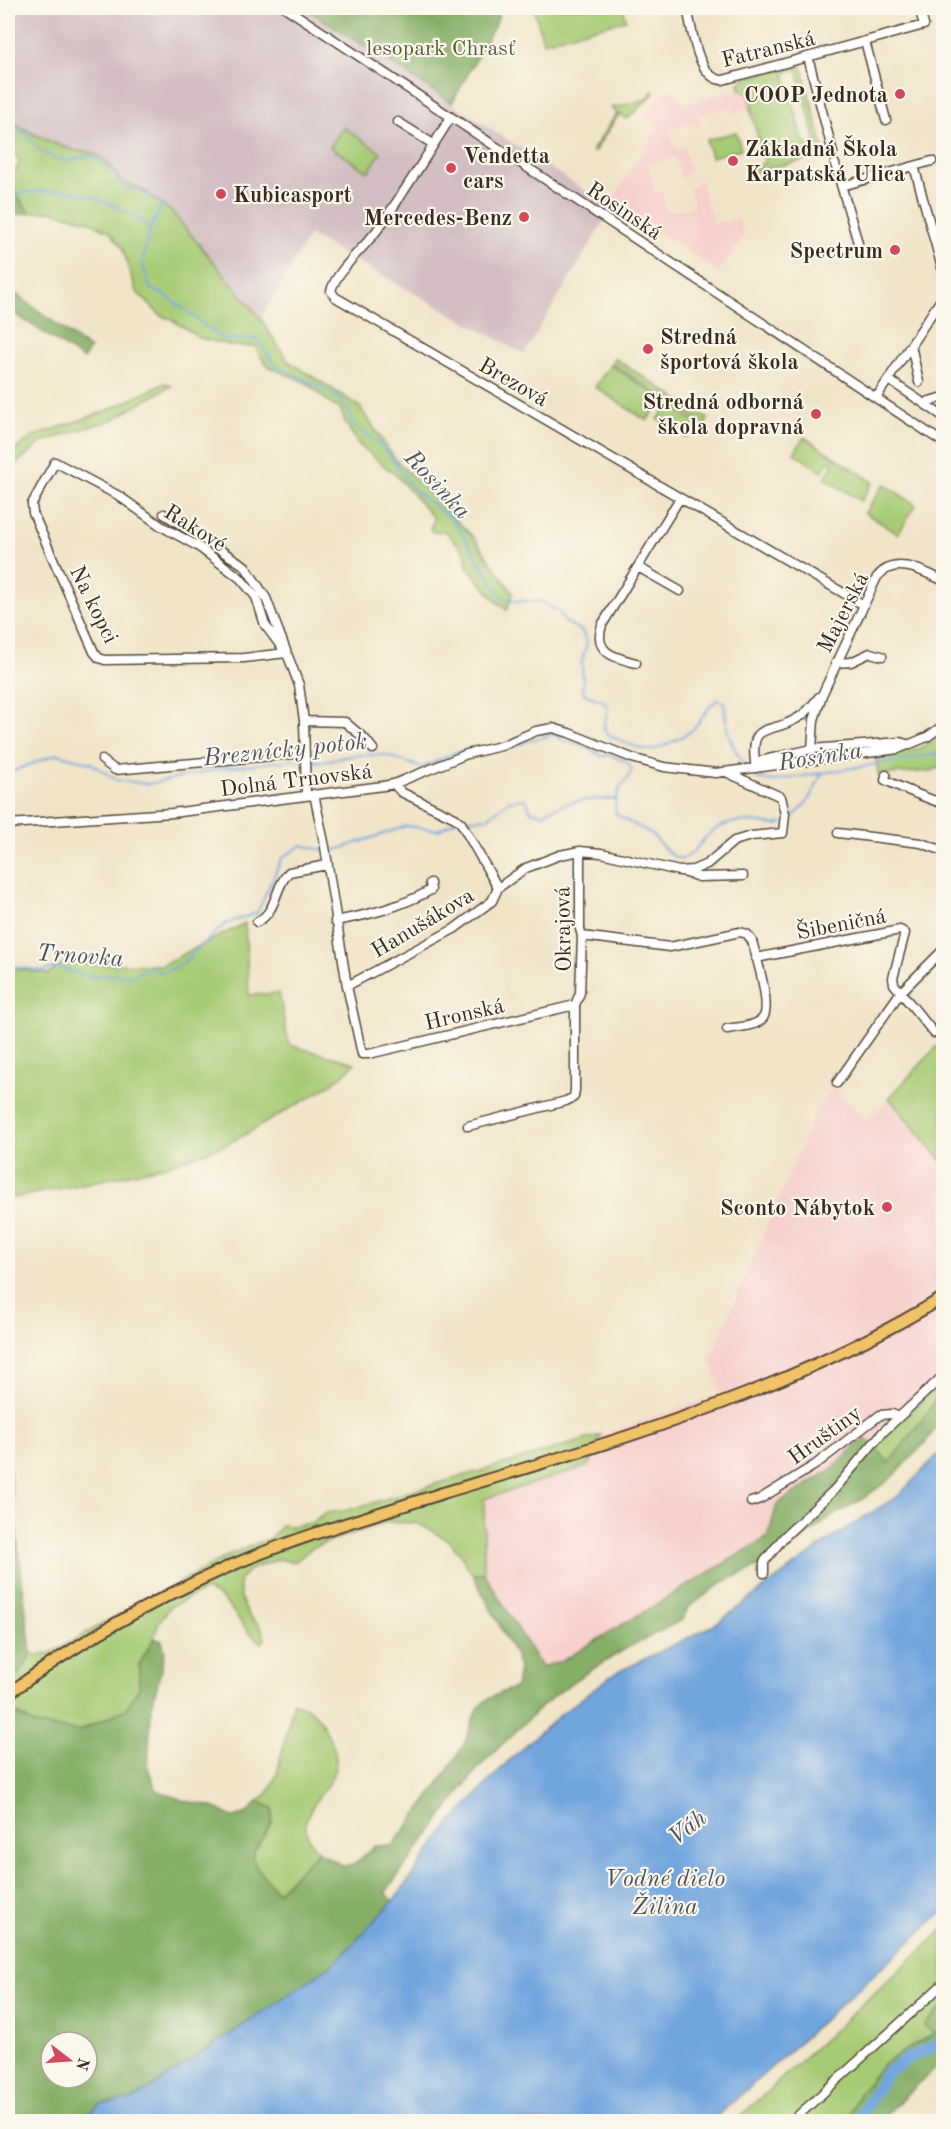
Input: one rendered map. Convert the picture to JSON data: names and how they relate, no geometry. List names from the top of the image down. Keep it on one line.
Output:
{"streets":{"street":["Fatranská","Rosinská","Brezová","Rakové","Na kopci","Majerská","Dolná Trnovská","Hanušákova","Šibeničná","Okrajová","Hronská","Hruštiny"]},"crossings":[["Brezová","Majerská"],["Rakové","Na kopci"],["Rakové","Dolná Trnovská"],["Rakové","Hanušákova"],["Rakové","Hronská"],["Majerská","Dolná Trnovská"],["Dolná Trnovská","Hanušákova"],["Hanušákova","Okrajová"],["Okrajová","Hronská"]],"water":["Rosinka","Breznícky potok","Trnovka","Váh","Vodné dielo Žilina"],"parks":["lesopark Chrasť"],"places":["COOP Jednota","Základná Škola Karpatská Ulica","Vendetta cars","Kubicasport","Mercedes-Benz","Spectrum","Stredná športová škola","Stredná odborná škola dopravná","Sconto Nábytok"],"north":"right"}
